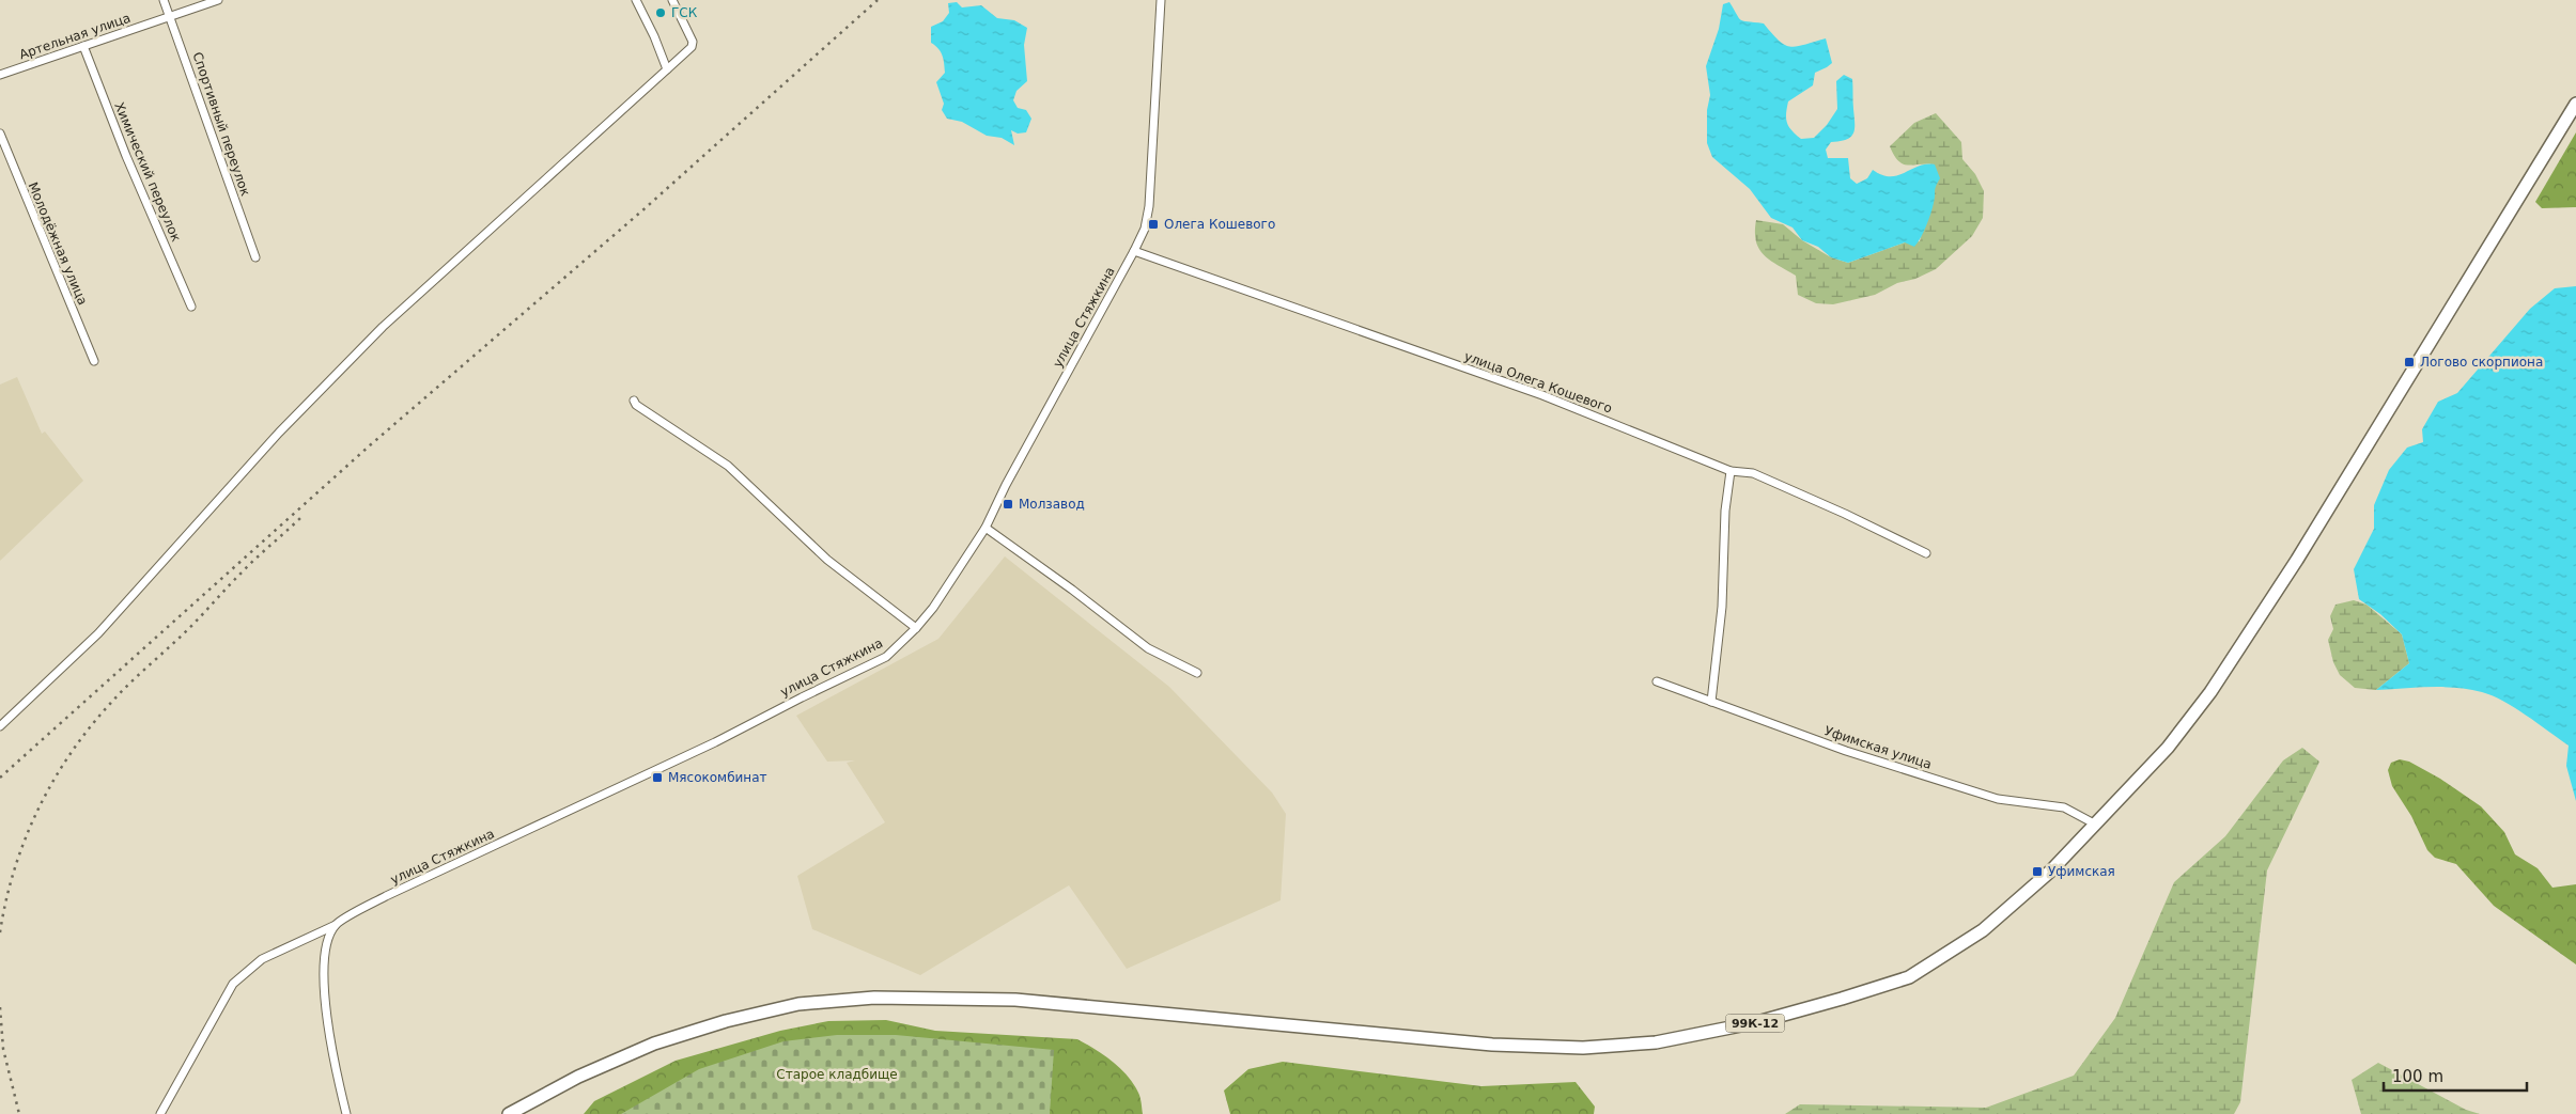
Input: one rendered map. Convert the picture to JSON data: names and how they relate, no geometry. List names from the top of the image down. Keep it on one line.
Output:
{"streets":{"main road":["99К-12"],"street":["Артельная улица","Спортивный переулок","Химический переулок","Молодёжная улица","улица Стяжкина","улица Олега Кошевого","Уфимская улица"]},"crossings":[["Артельная улица","Спортивный переулок"],["Артельная улица","Химический переулок"],["улица Стяжкина","улица Олега Кошевого"],["Уфимская улица","99К-12"]],"parks":["Старое кладбище"],"places":{"other":["ГСК"],"transit":["Олега Кошевого","Логово скорпиона","Молзавод","Мясокомбинат","Уфимская"]},"scale_bar":"100 m"}
